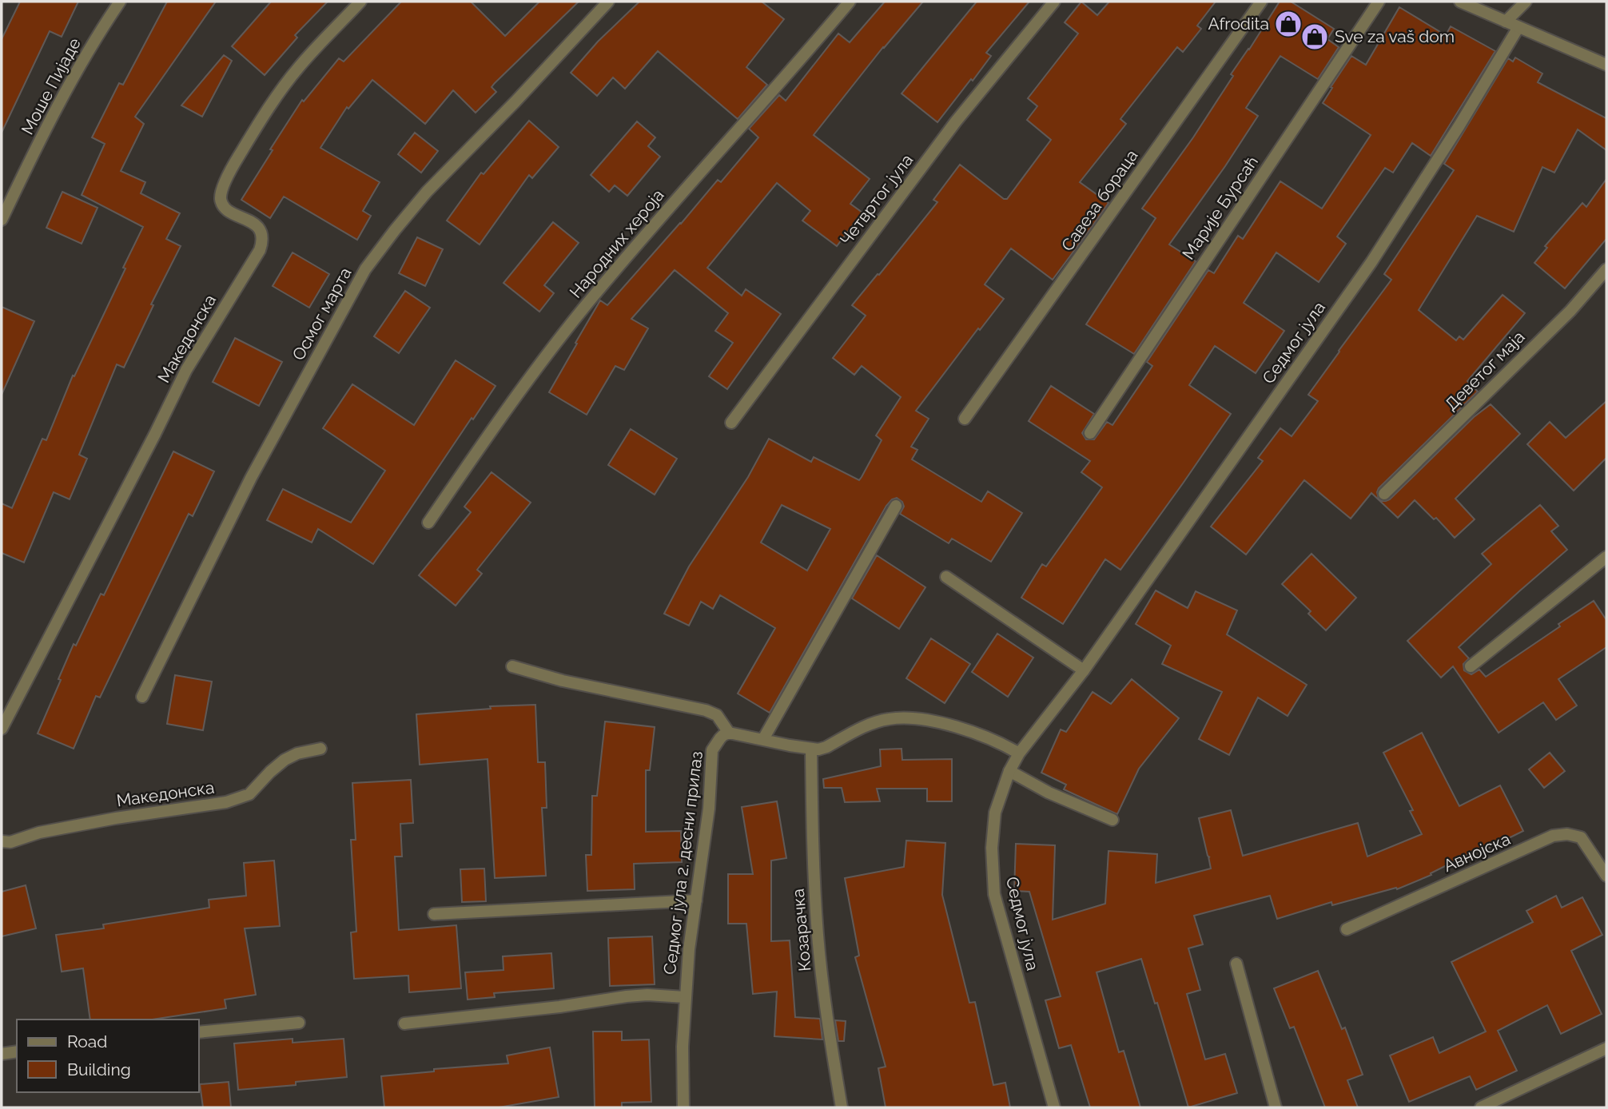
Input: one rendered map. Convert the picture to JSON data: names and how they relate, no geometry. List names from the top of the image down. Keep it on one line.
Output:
{"streets":{"street":["Моше Пијаде","Четвртог јула","Савеза бораца","Марије Бурсаћ","Народних хероја","Осмог марта","Македонска","Седмог јула","Деветог маја","Авнојска","Седмог јула 2. десни прилаз","Козарачка"]},"places":{"shop":["Afrodita","Sve za vaš dom"]},"legend":["Road","Building"]}
